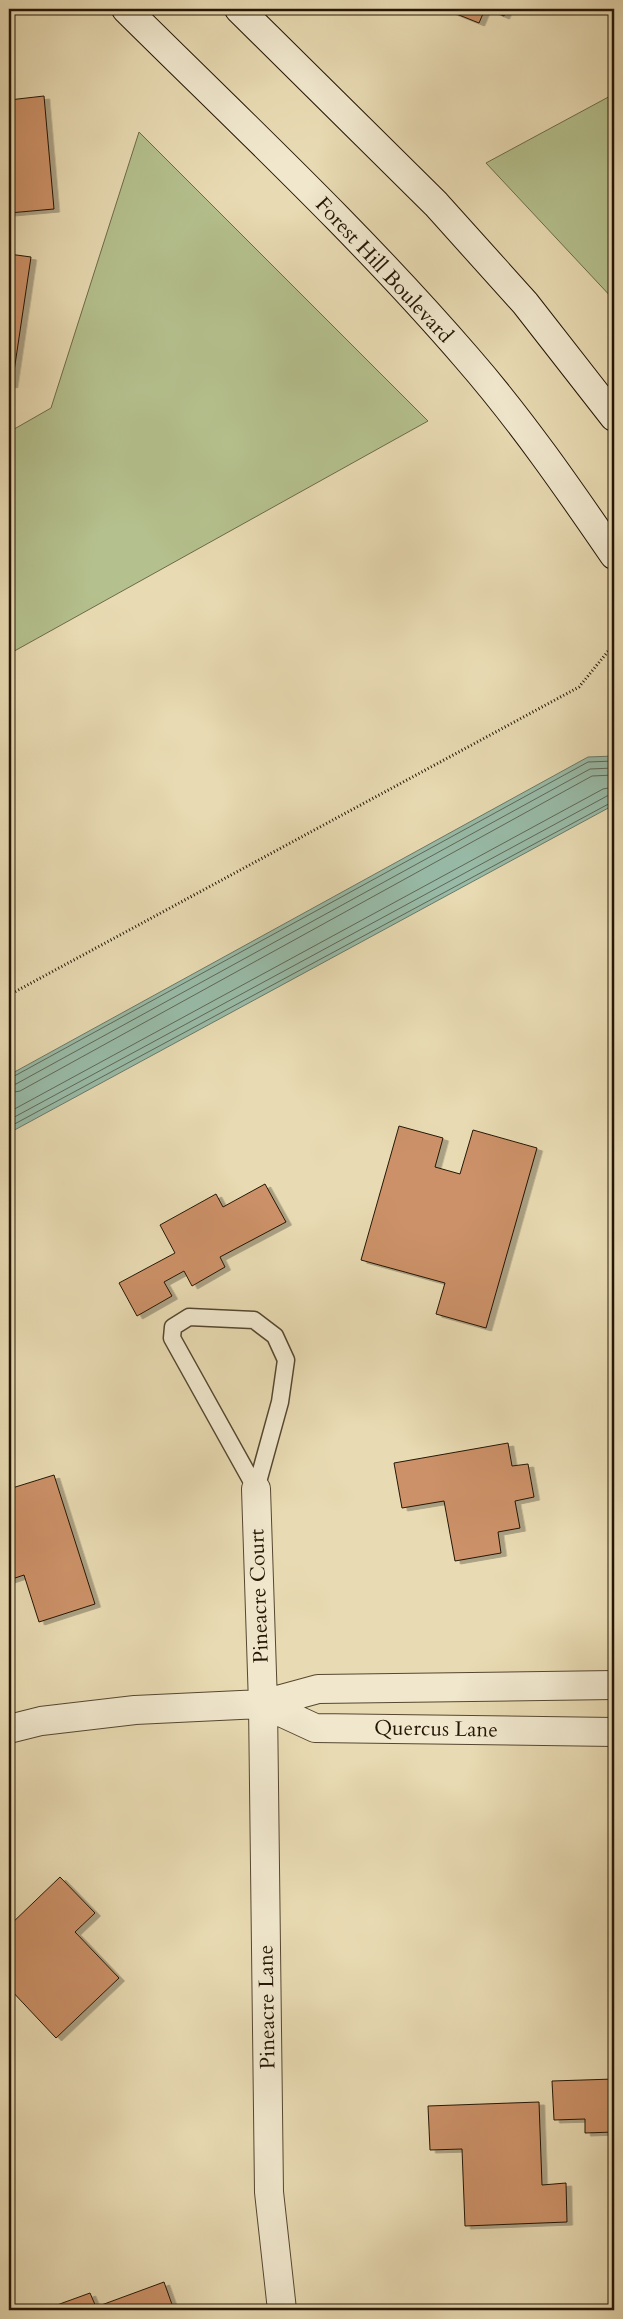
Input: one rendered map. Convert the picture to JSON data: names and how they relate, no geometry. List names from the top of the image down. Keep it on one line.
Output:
{"streets":{"street":["Forest Hill Boulevard","Pineacre Court","Quercus Lane","Pineacre Lane"]},"crossings":[["Pineacre Court","Quercus Lane"],["Pineacre Court","Pineacre Lane"],["Quercus Lane","Pineacre Lane"]]}
